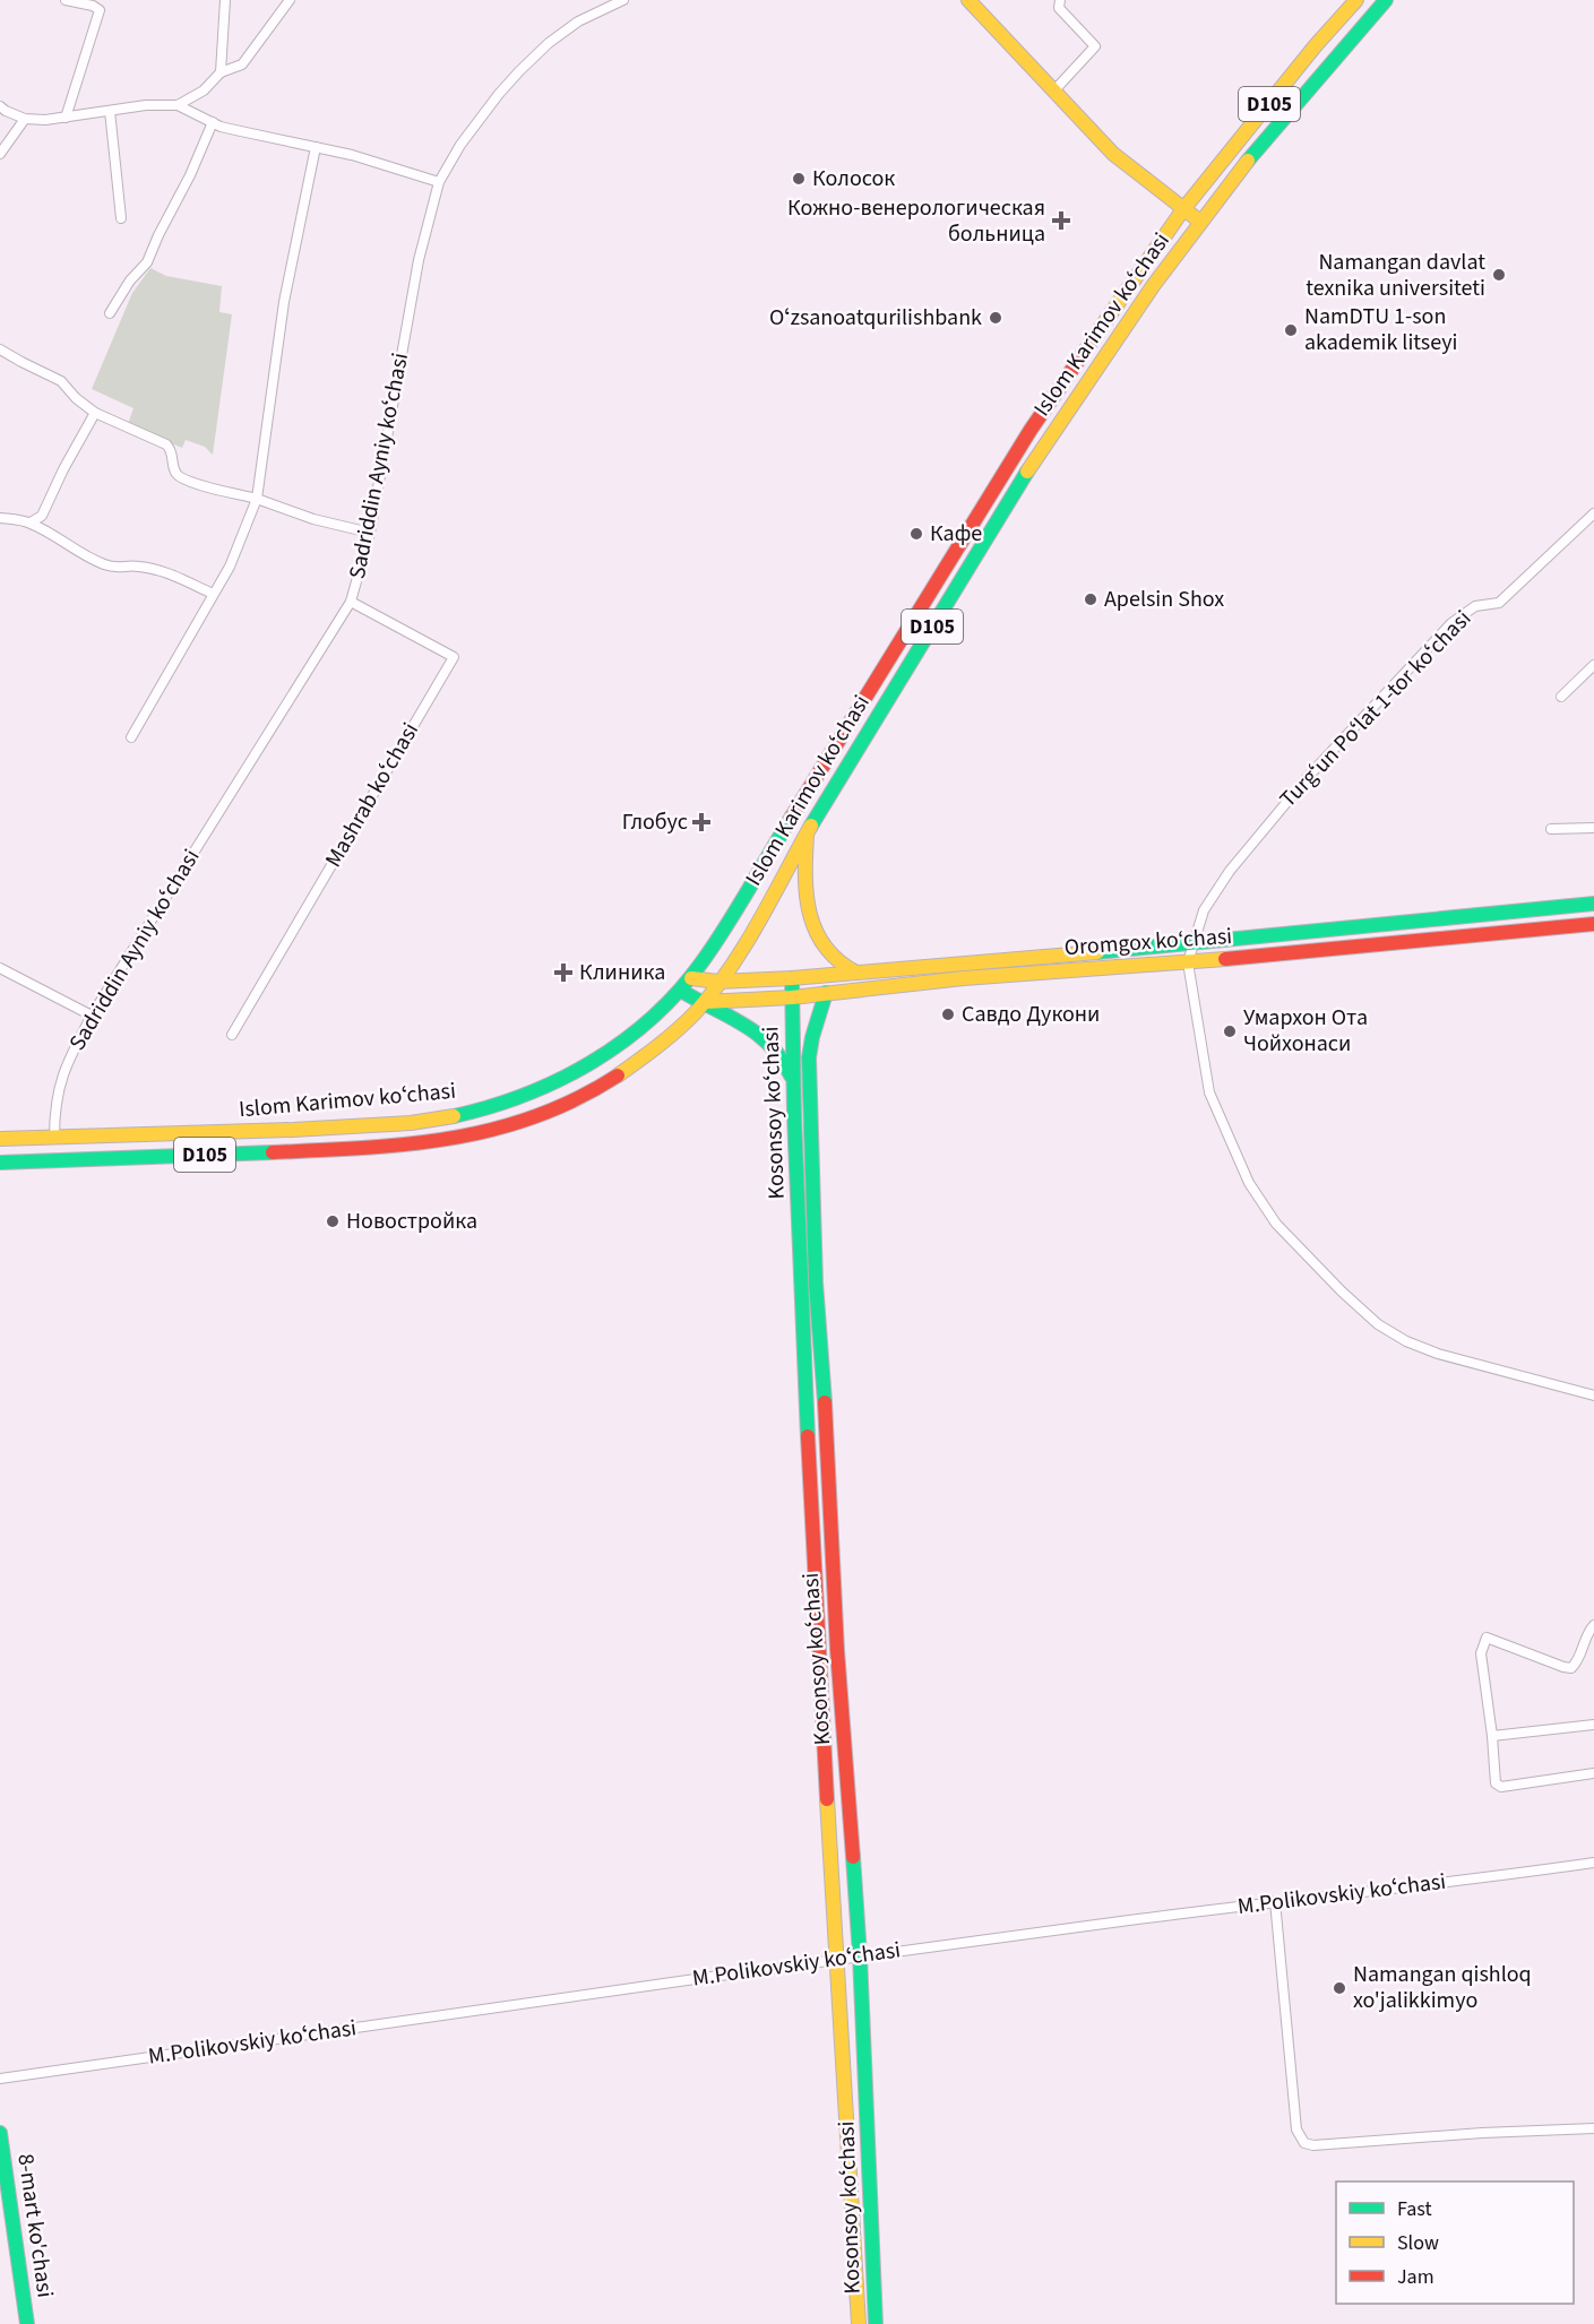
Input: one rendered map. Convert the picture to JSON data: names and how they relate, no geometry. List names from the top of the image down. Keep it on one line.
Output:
{"streets":{"main road":["D105","Islom Karimov koʻchasi","Oromgox ko‘chasi","Kosonsoy koʻchasi","8-mart ko'chasi"],"street":["Sadriddin Ayniy koʻchasi","Turgʻun Poʻlat 1-tor koʻchasi","Mashrab koʻchasi","M.Polikovskiy koʻchasi"]},"crossings":[["Islom Karimov koʻchasi","Sadriddin Ayniy koʻchasi"],["Islom Karimov koʻchasi","Oromgox ko‘chasi"],["Sadriddin Ayniy koʻchasi","Mashrab koʻchasi"],["Turgʻun Poʻlat 1-tor koʻchasi","Oromgox ko‘chasi"],["Oromgox ko‘chasi","Kosonsoy koʻchasi"],["Kosonsoy koʻchasi","M.Polikovskiy koʻchasi"]],"places":{"other":["Колосок","Namangan davlat texnika universiteti","Oʻzsanoatqurilishbank","NamDTU 1-son akademik litseyi","Кафе","Apelsin Shox","Савдо Дукони","Умархон Ота Чойхонаси","Новостройка","Namangan qishloq xo'jalikkimyo"],"health":["Кожно-венерологическая больница","Глобус","Клиника"]},"legend":["Fast","Slow","Jam"]}
